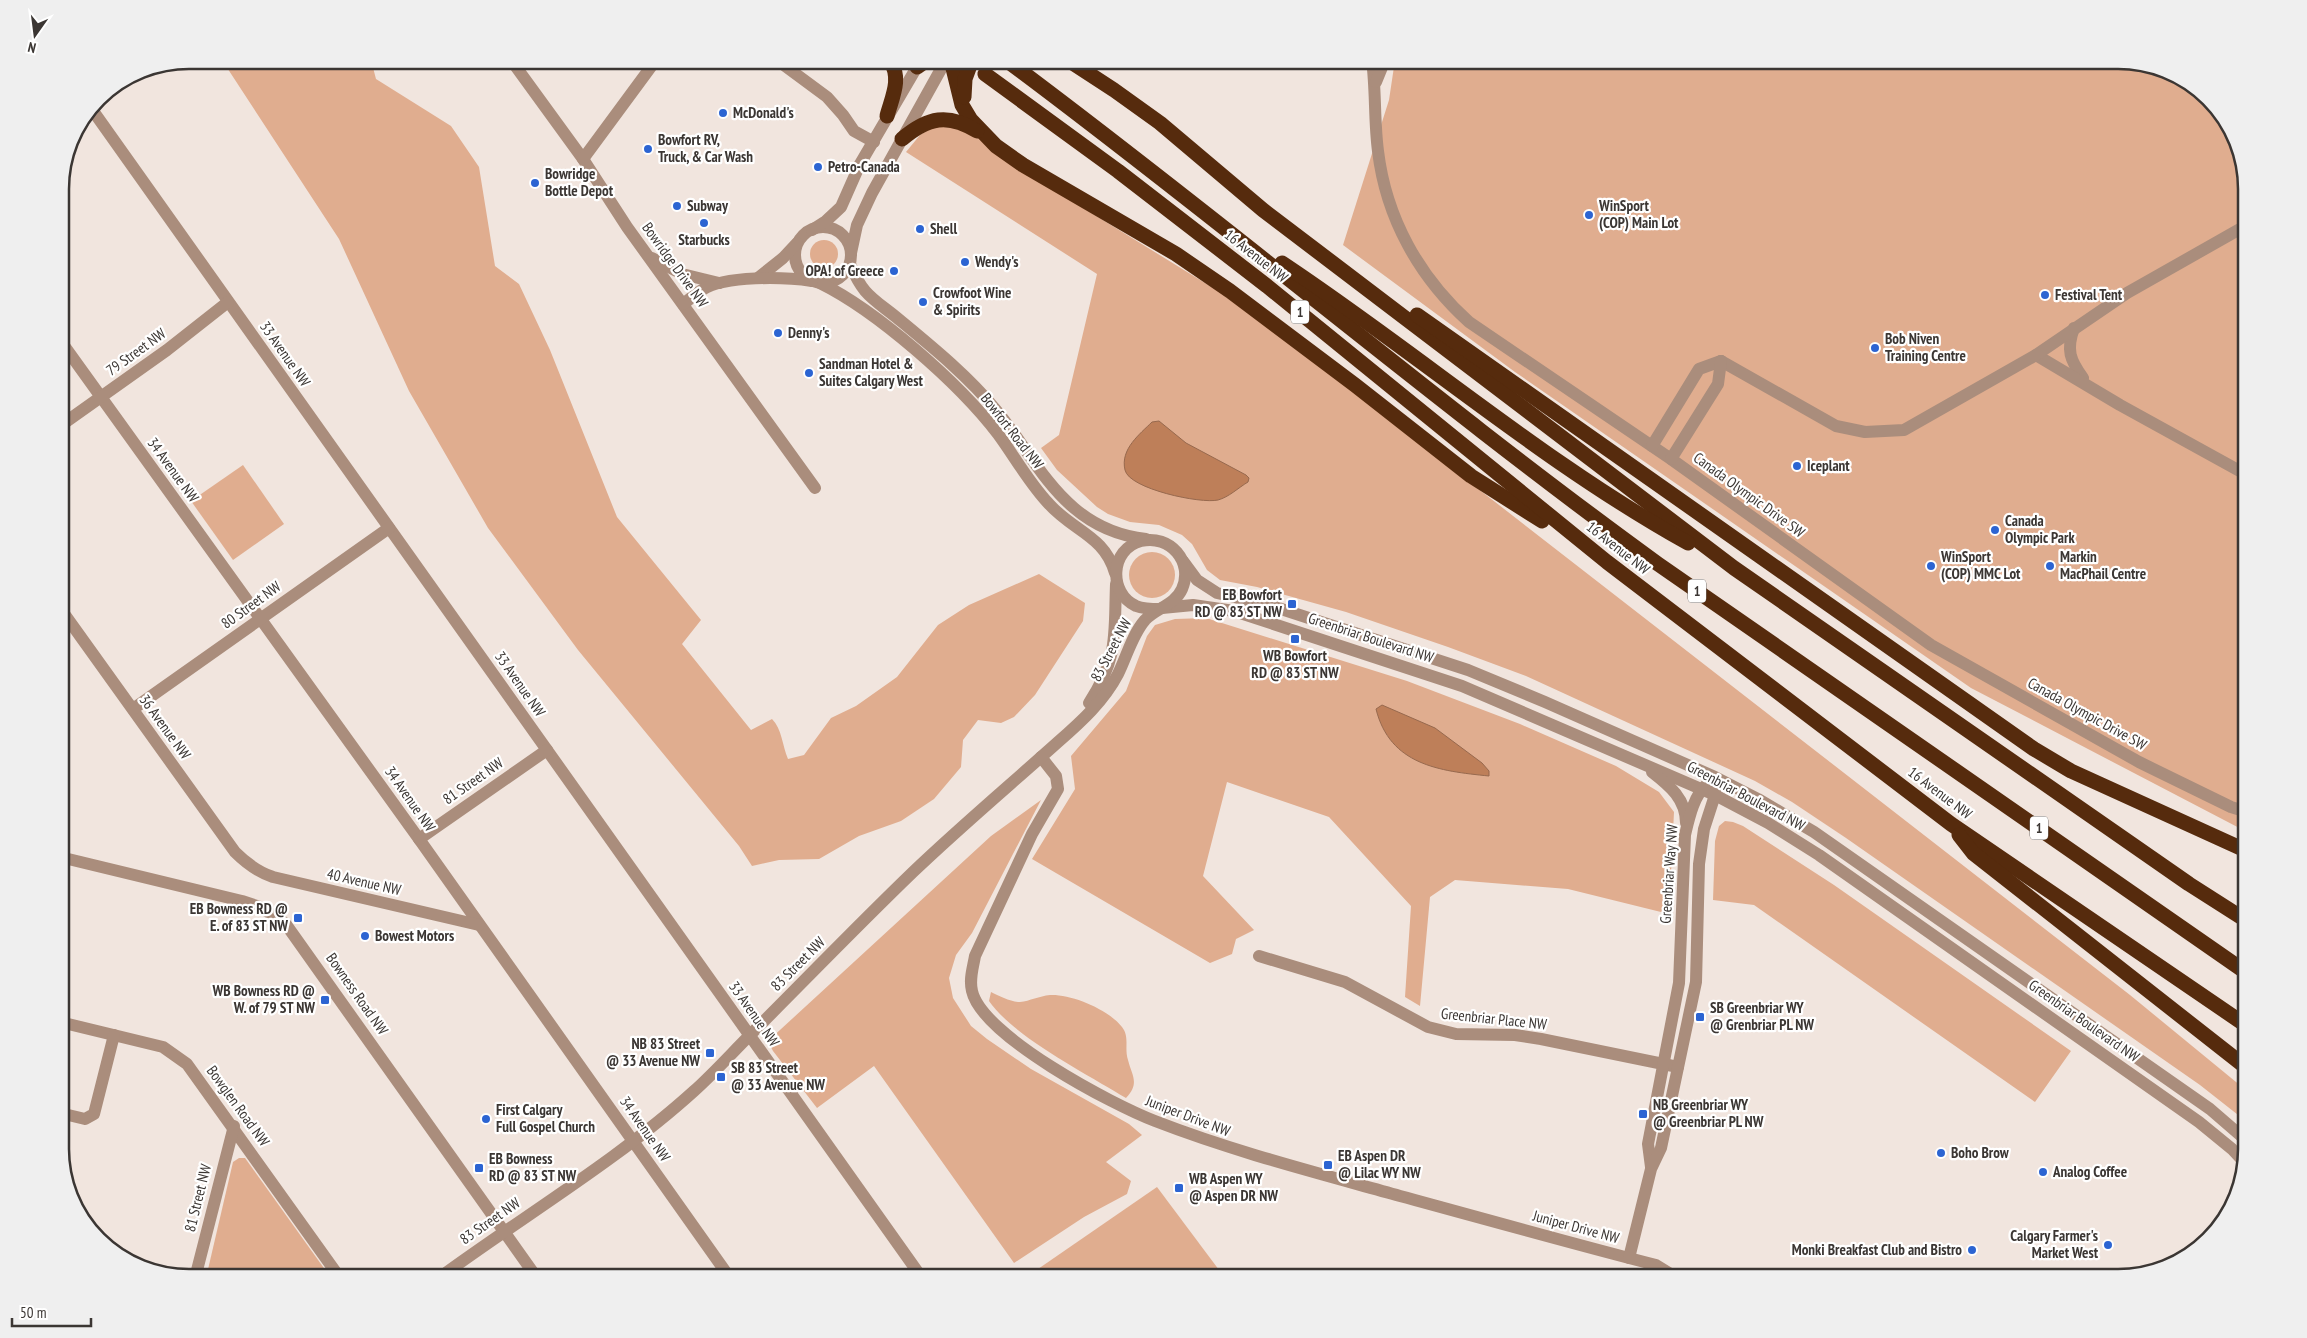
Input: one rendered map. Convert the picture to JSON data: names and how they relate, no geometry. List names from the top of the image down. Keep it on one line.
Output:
{"streets":{"highway":["16 Avenue NW","1"],"street":["Bowridge Drive NW","79 Street NW","33 Avenue NW","Bowfort Road NW","34 Avenue NW","Canada Olympic Drive SW","80 Street NW","Greenbriar Boulevard NW","83 Street NW","36 Avenue NW","81 Street NW","Greenbriar Way NW","40 Avenue NW","Bowness Road NW","Greenbriar Place NW","Bowglen Road NW","Juniper Drive NW"]},"crossings":[["Bowridge Drive NW","Bowfort Road NW"],["79 Street NW","33 Avenue NW"],["79 Street NW","34 Avenue NW"],["33 Avenue NW","80 Street NW"],["33 Avenue NW","83 Street NW"],["33 Avenue NW","81 Street NW"],["Bowfort Road NW","Greenbriar Boulevard NW"],["Bowfort Road NW","83 Street NW"],["34 Avenue NW","80 Street NW"],["34 Avenue NW","83 Street NW"],["34 Avenue NW","81 Street NW"],["34 Avenue NW","40 Avenue NW"],["80 Street NW","36 Avenue NW"],["Greenbriar Boulevard NW","83 Street NW"],["Greenbriar Boulevard NW","Greenbriar Way NW"],["83 Street NW","Bowness Road NW"],["83 Street NW","Juniper Drive NW"],["36 Avenue NW","40 Avenue NW"],["81 Street NW","Bowglen Road NW"],["Greenbriar Way NW","Greenbriar Place NW"],["Greenbriar Way NW","Juniper Drive NW"]],"places":{"other":["McDonald's","Bowfort RV, Truck, & Car Wash","Petro-Canada","Bowridge Bottle Depot","Subway","WinSport (COP) Main Lot","Starbucks","Shell","Wendy's","OPA! of Greece","Festival Tent","Crowfoot Wine & Spirits","Denny's","Bob Niven Training Centre","Sandman Hotel & Suites Calgary West","Iceplant","Canada Olympic Park","WinSport (COP) MMC Lot","Markin MacPhail Centre","Bowest Motors","First Calgary Full Gospel Church","Boho Brow","Analog Coffee","Calgary Farmer's Market West","Monki Breakfast Club and Bistro"],"transit":["EB Bowfort RD @ 83 ST NW","WB Bowfort RD @ 83 ST NW","EB Bowness RD @ E. of 83 ST NW","WB Bowness RD @ W. of 79 ST NW","SB Greenbriar WY @ Grenbriar PL NW","NB 83 Street @ 33 Avenue NW","SB 83 Street @ 33 Avenue NW","NB Greenbriar WY @ Greenbriar PL NW","EB Aspen DR @ Lilac WY NW","EB Bowness RD @ 83 ST NW","WB Aspen WY @ Aspen DR NW"]},"scale_bar":"50 m","north":"bottom"}
